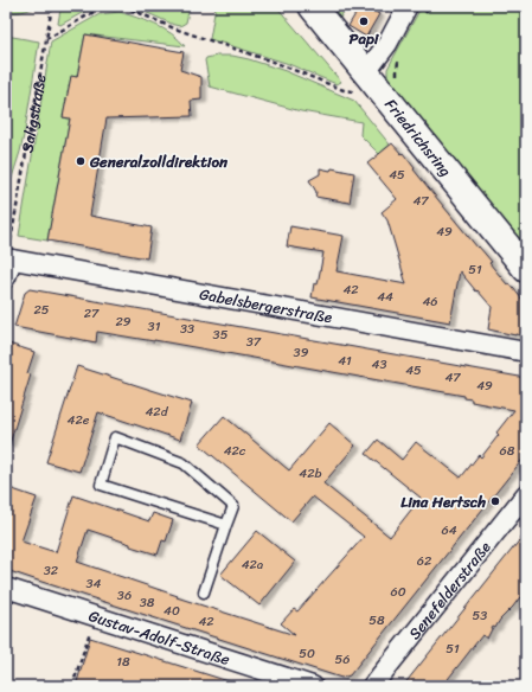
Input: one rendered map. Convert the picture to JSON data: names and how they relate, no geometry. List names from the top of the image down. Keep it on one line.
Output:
{"streets":{"street":["Friedrichsring","Gabelsbergerstraße","Senefelderstraße","Gustav-Adolf-Straße"],"path":["Saligstraße"]},"crossings":[["Saligstraße","Gabelsbergerstraße"]],"places":["Papi","Generalzolldirektion","Lina Hertsch"],"house_numbers":["45","47","49","51","42","44","46","25","27","29","31","33","35","37","39","41","43","45","47","49","42d","42e","42c","68","42b","64","62","42a","32","34","60","36","38","40","53","58","42","51","50","56","18"]}
